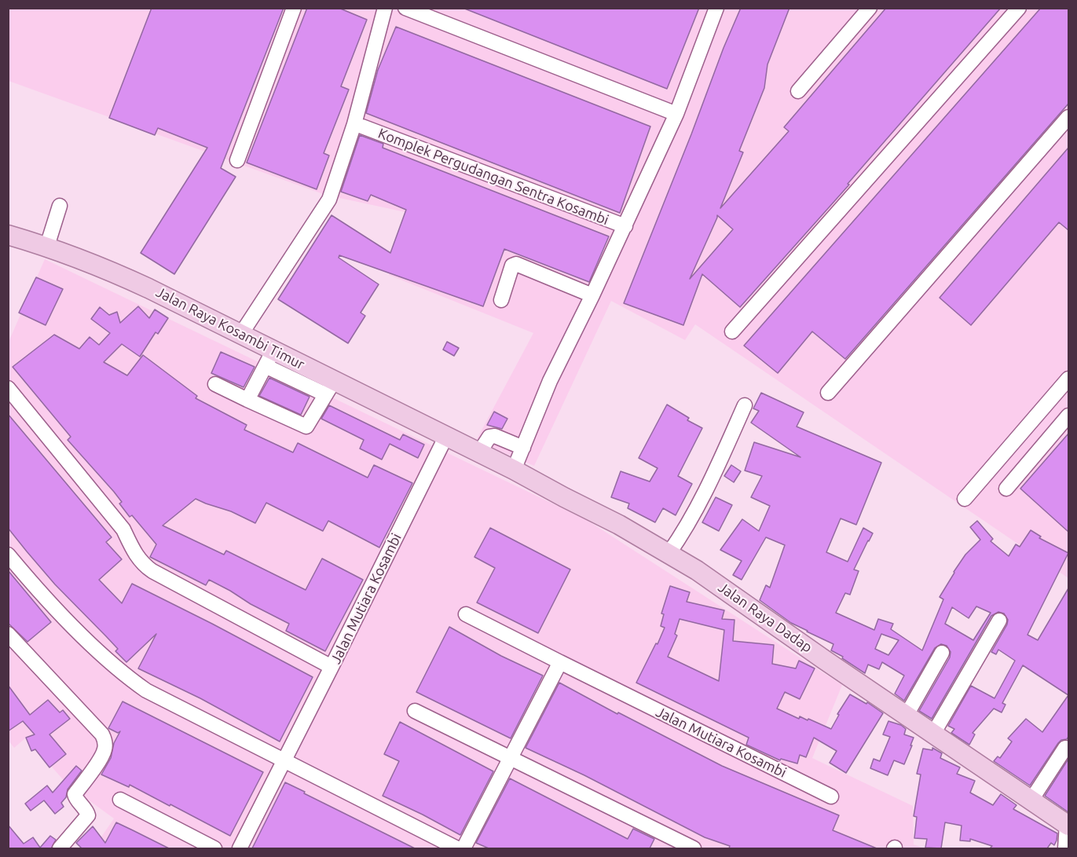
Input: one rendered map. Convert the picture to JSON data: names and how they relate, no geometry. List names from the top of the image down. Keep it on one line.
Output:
{"streets":{"main road":["Jalan Raya Kosambi Timur","Jalan Raya Dadap"],"street":["Komplek Pergudangan Sentra Kosambi","Jalan Mutiara Kosambi"]},"crossings":[["Komplek Pergudangan Sentra Kosambi","Jalan Raya Dadap"],["Jalan Raya Kosambi Timur","Jalan Mutiara Kosambi"],["Jalan Raya Kosambi Timur","Jalan Raya Dadap"],["Jalan Mutiara Kosambi","Jalan Raya Dadap"]]}
